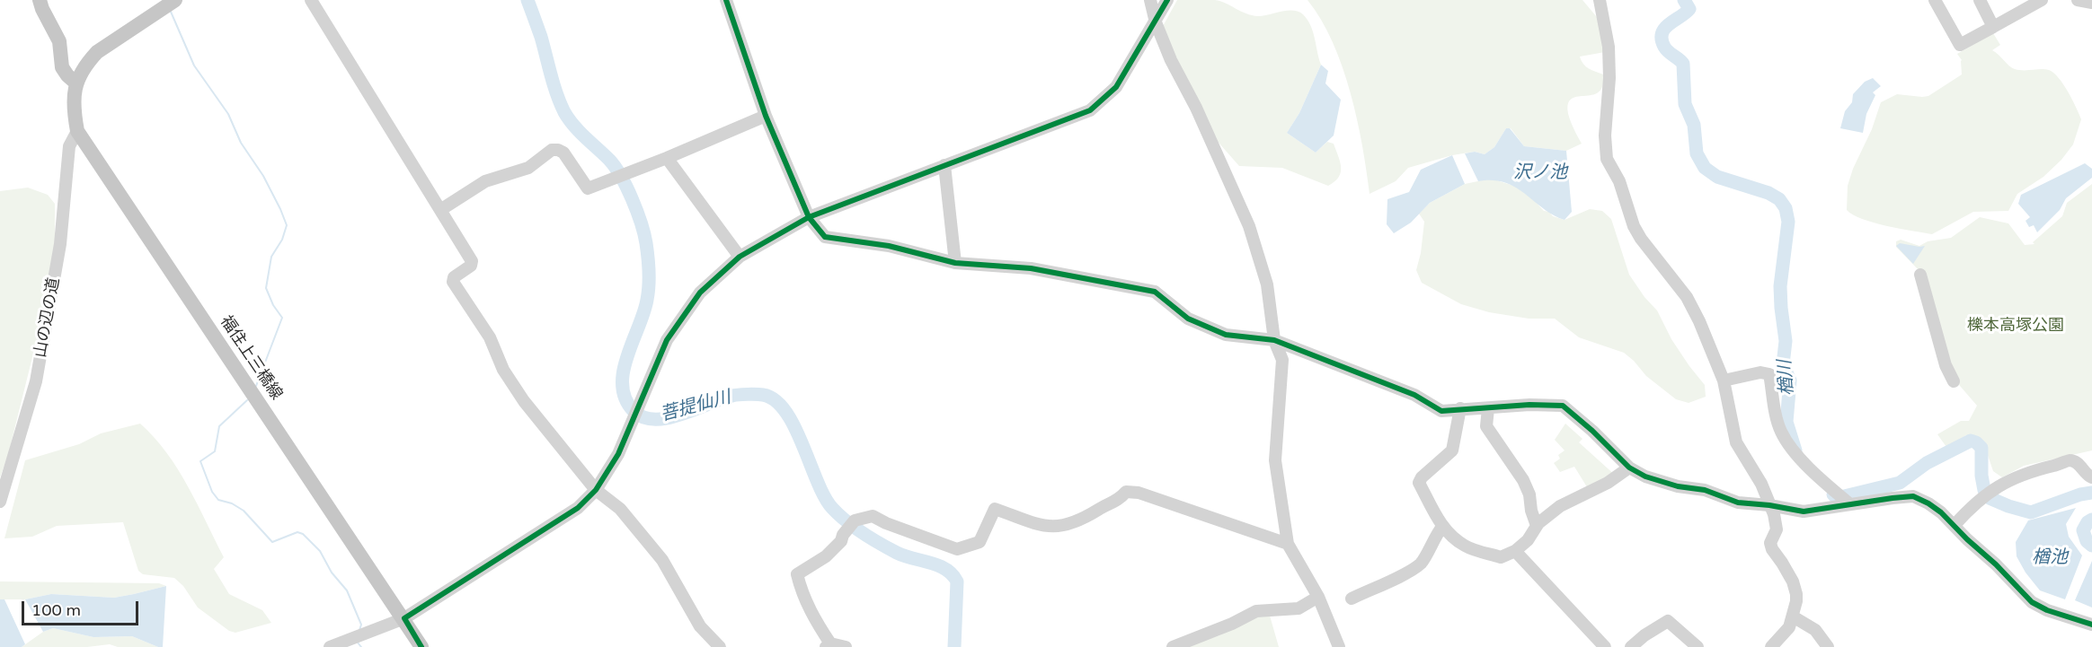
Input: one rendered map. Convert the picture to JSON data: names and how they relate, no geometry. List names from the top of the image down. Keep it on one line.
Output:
{"streets":{"main road":["福住上三橋線"],"street":["山の辺の道"]},"crossings":[["山の辺の道","福住上三橋線"]],"water":["沢ノ池","楢川","菩提仙川","楢池"],"parks":["櫟本高塚公園"],"scale_bar":"100 m"}
